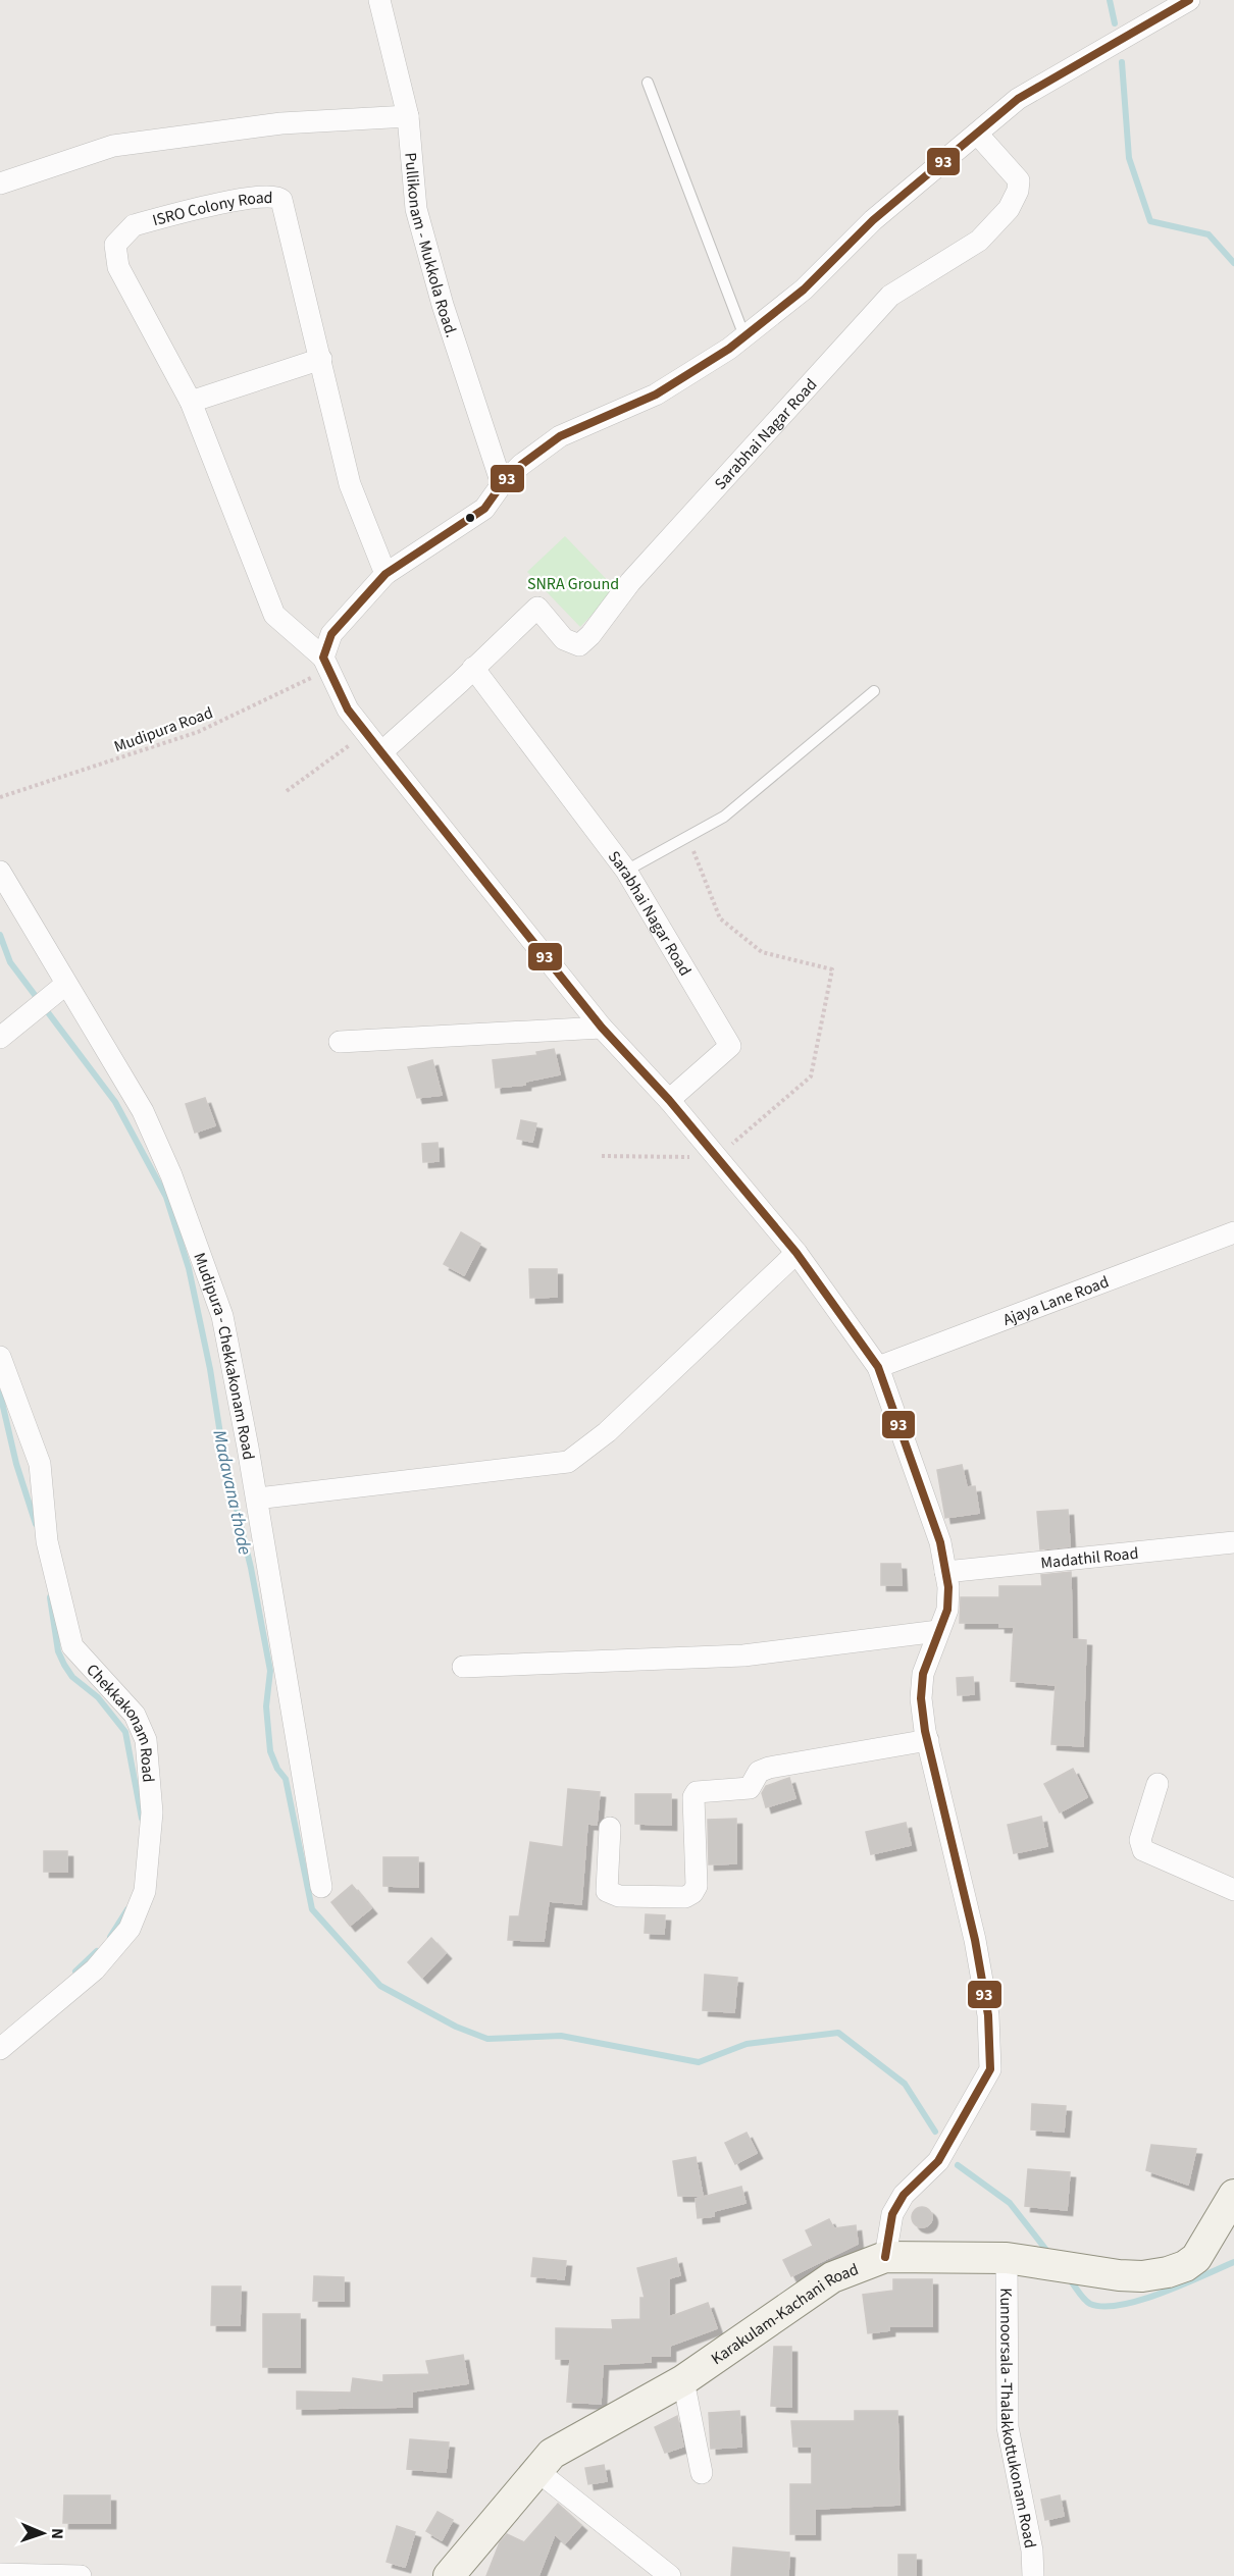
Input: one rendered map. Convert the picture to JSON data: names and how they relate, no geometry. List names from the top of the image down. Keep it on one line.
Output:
{"streets":{"main road":["Karakulam-Kachani Road"],"street":["ISRO Colony Road","Pullikonam - Mukkola Road.","Sarabhai Nagar Road","Ajaya Lane Road","Mudipura - Chekkakonam Road","Madathil Road","Chekkakonam Road","Kunnoorsala -Thalakkottukonam Road"],"path":["Mudipura Road"]},"crossings":[["ISRO Colony Road","Mudipura Road"],["Karakulam-Kachani Road","Kunnoorsala -Thalakkottukonam Road"]],"water":["Madavana thode"],"parks":["SNRA Ground"],"lines":["transit line 93"],"north":"right"}
